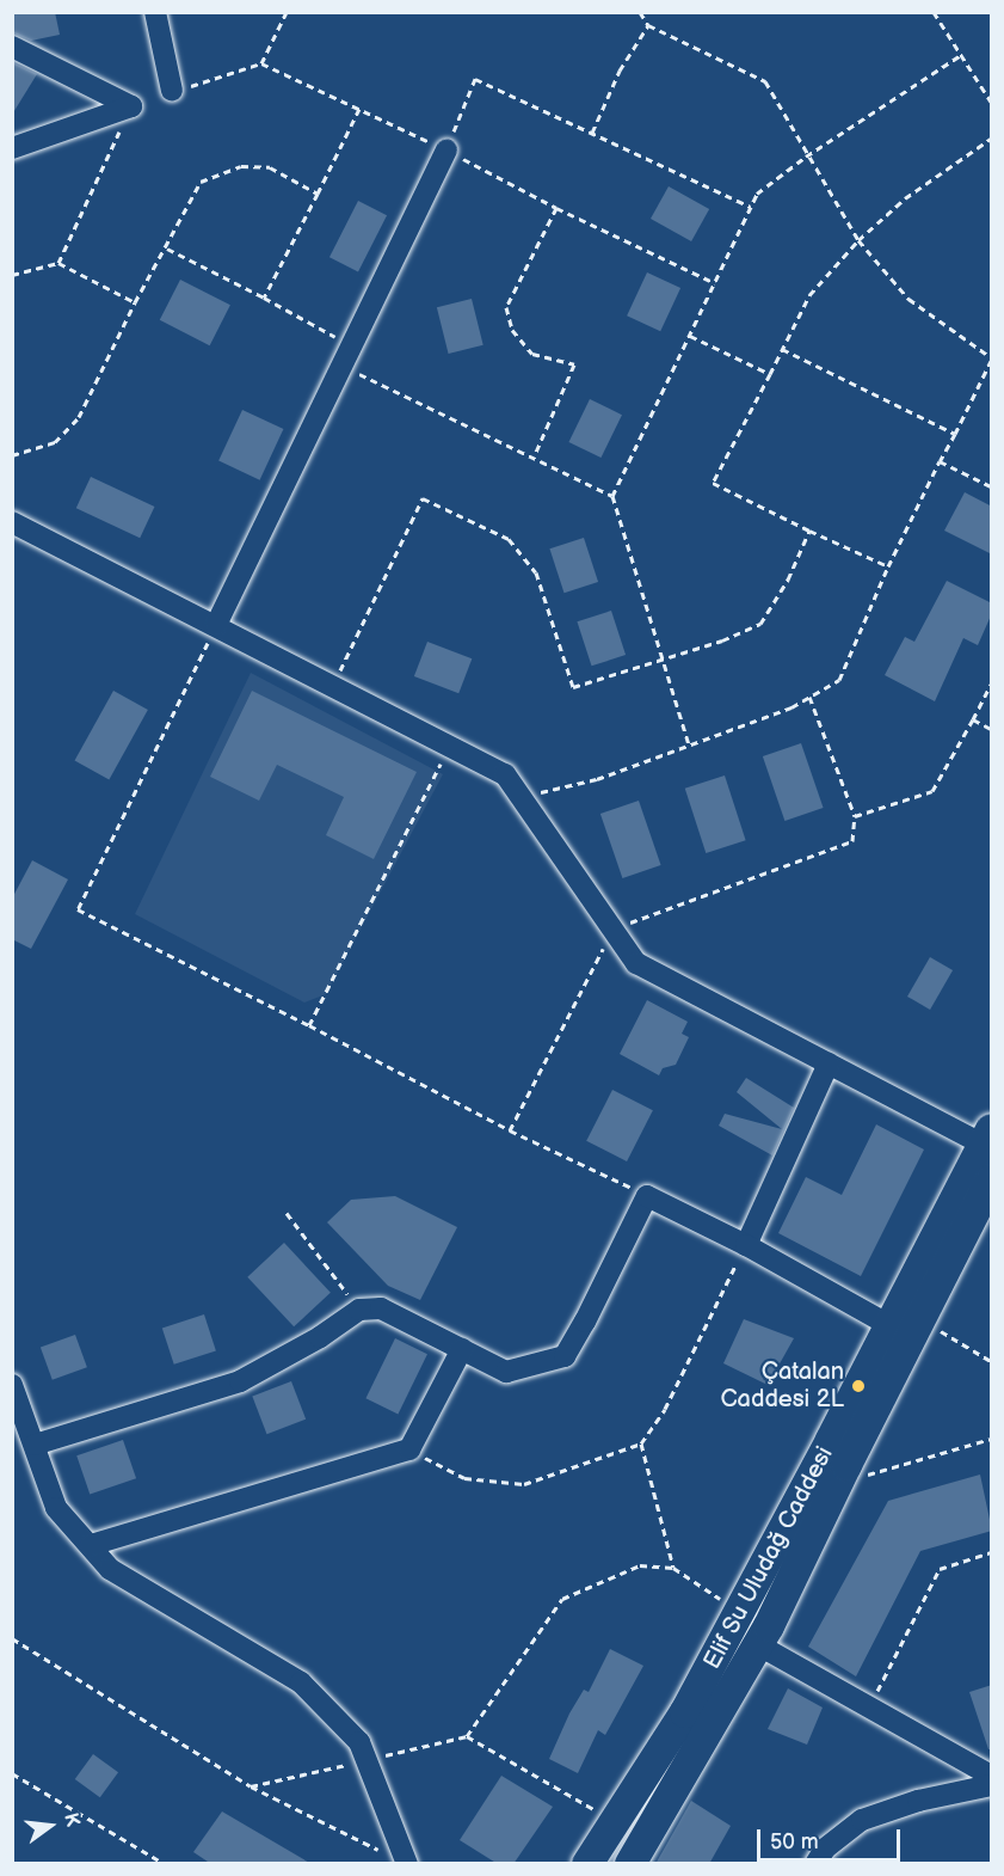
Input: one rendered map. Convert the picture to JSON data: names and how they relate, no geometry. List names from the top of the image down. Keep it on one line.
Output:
{"streets":{"main road":["Elif Su Uludağ Caddesi"]},"places":["Çatalan Caddesi 2L"],"scale_bar":"50 m","north":"right"}
